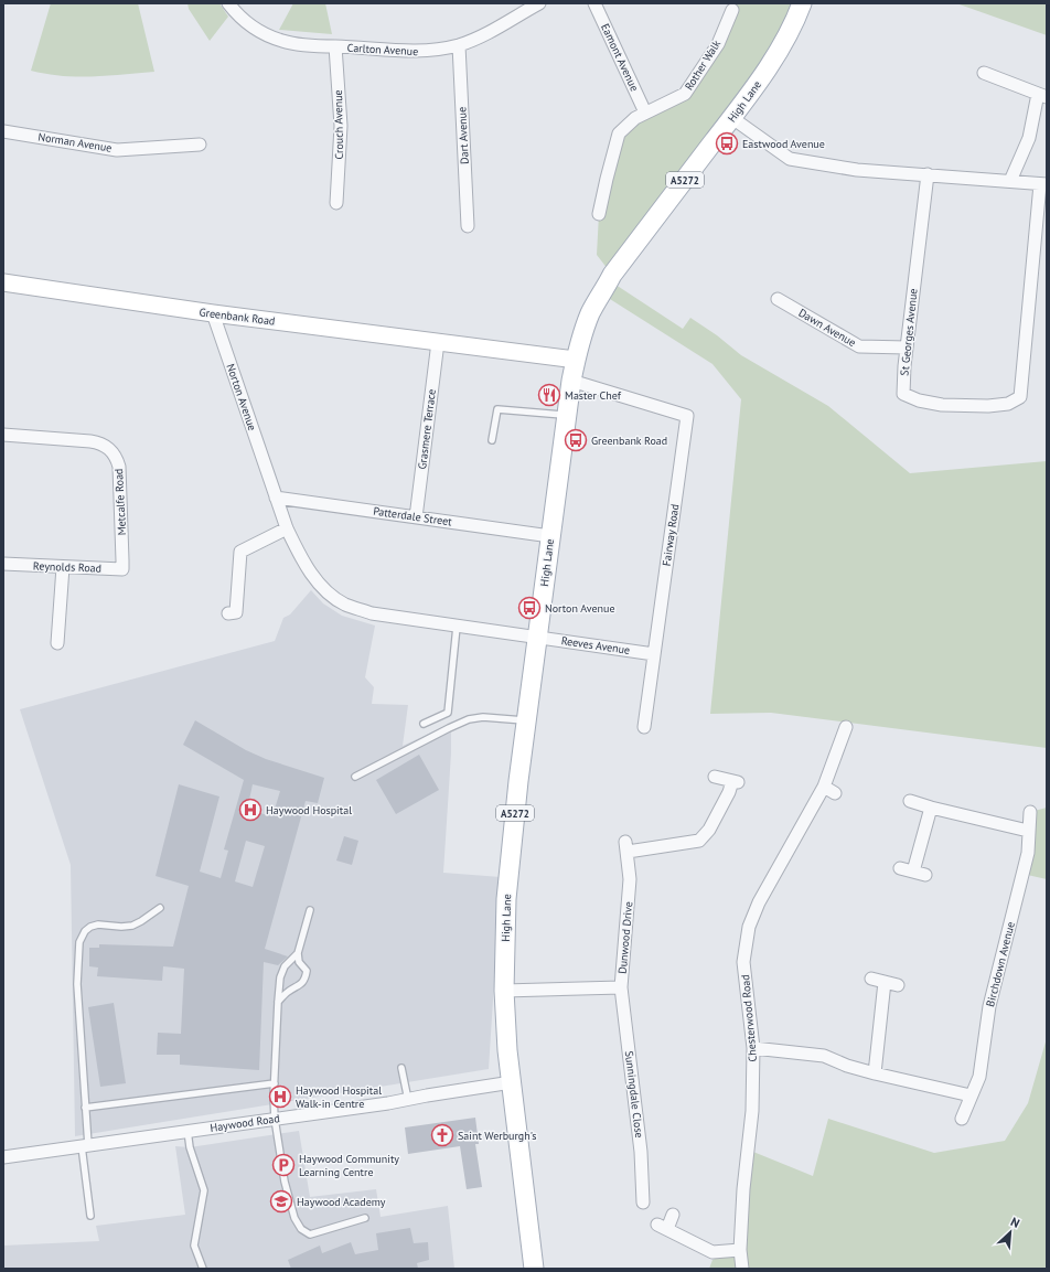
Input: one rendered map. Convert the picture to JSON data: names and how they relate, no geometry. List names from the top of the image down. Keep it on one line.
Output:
{"streets":{"main road":["High Lane","A5272"],"street":["Carlton Avenue","Eamont Avenue","Rother Walk","Crouch Avenue","Dart Avenue","Norman Avenue","Greenbank Road","Dawn Avenue","St Georges Avenue","Norton Avenue","Grasmere Terrace","Metcalfe Road","Patterdale Street","Fairway Road","Reynolds Road","Reeves Avenue","Dunwood Drive","Birchdown Avenue","Chesterwood Road","Sunningdale Close","Haywood Road"]},"crossings":[["Carlton Avenue","Crouch Avenue"],["Carlton Avenue","Dart Avenue"],["Eamont Avenue","Rother Walk"],["High Lane","Greenbank Road"],["High Lane","Norton Avenue"],["High Lane","Patterdale Street"],["High Lane","Fairway Road"],["High Lane","Reeves Avenue"],["High Lane","Dunwood Drive"],["High Lane","Haywood Road"],["Greenbank Road","Norton Avenue"],["Greenbank Road","Grasmere Terrace"],["Dawn Avenue","St Georges Avenue"],["Norton Avenue","Patterdale Street"],["Norton Avenue","Reeves Avenue"],["Grasmere Terrace","Patterdale Street"],["Metcalfe Road","Reynolds Road"],["Fairway Road","Reeves Avenue"],["Dunwood Drive","Sunningdale Close"]],"places":{"bus stop":["Eastwood Avenue","Greenbank Road","Norton Avenue"],"restaurant":["Master Chef"],"hospital":["Haywood Hospital","Haywood Hospital Walk-in Centre"],"church":["Saint Werburgh's"],"parking":["Haywood Community Learning Centre"],"school or university":["Haywood Academy"]},"north":"top right"}
